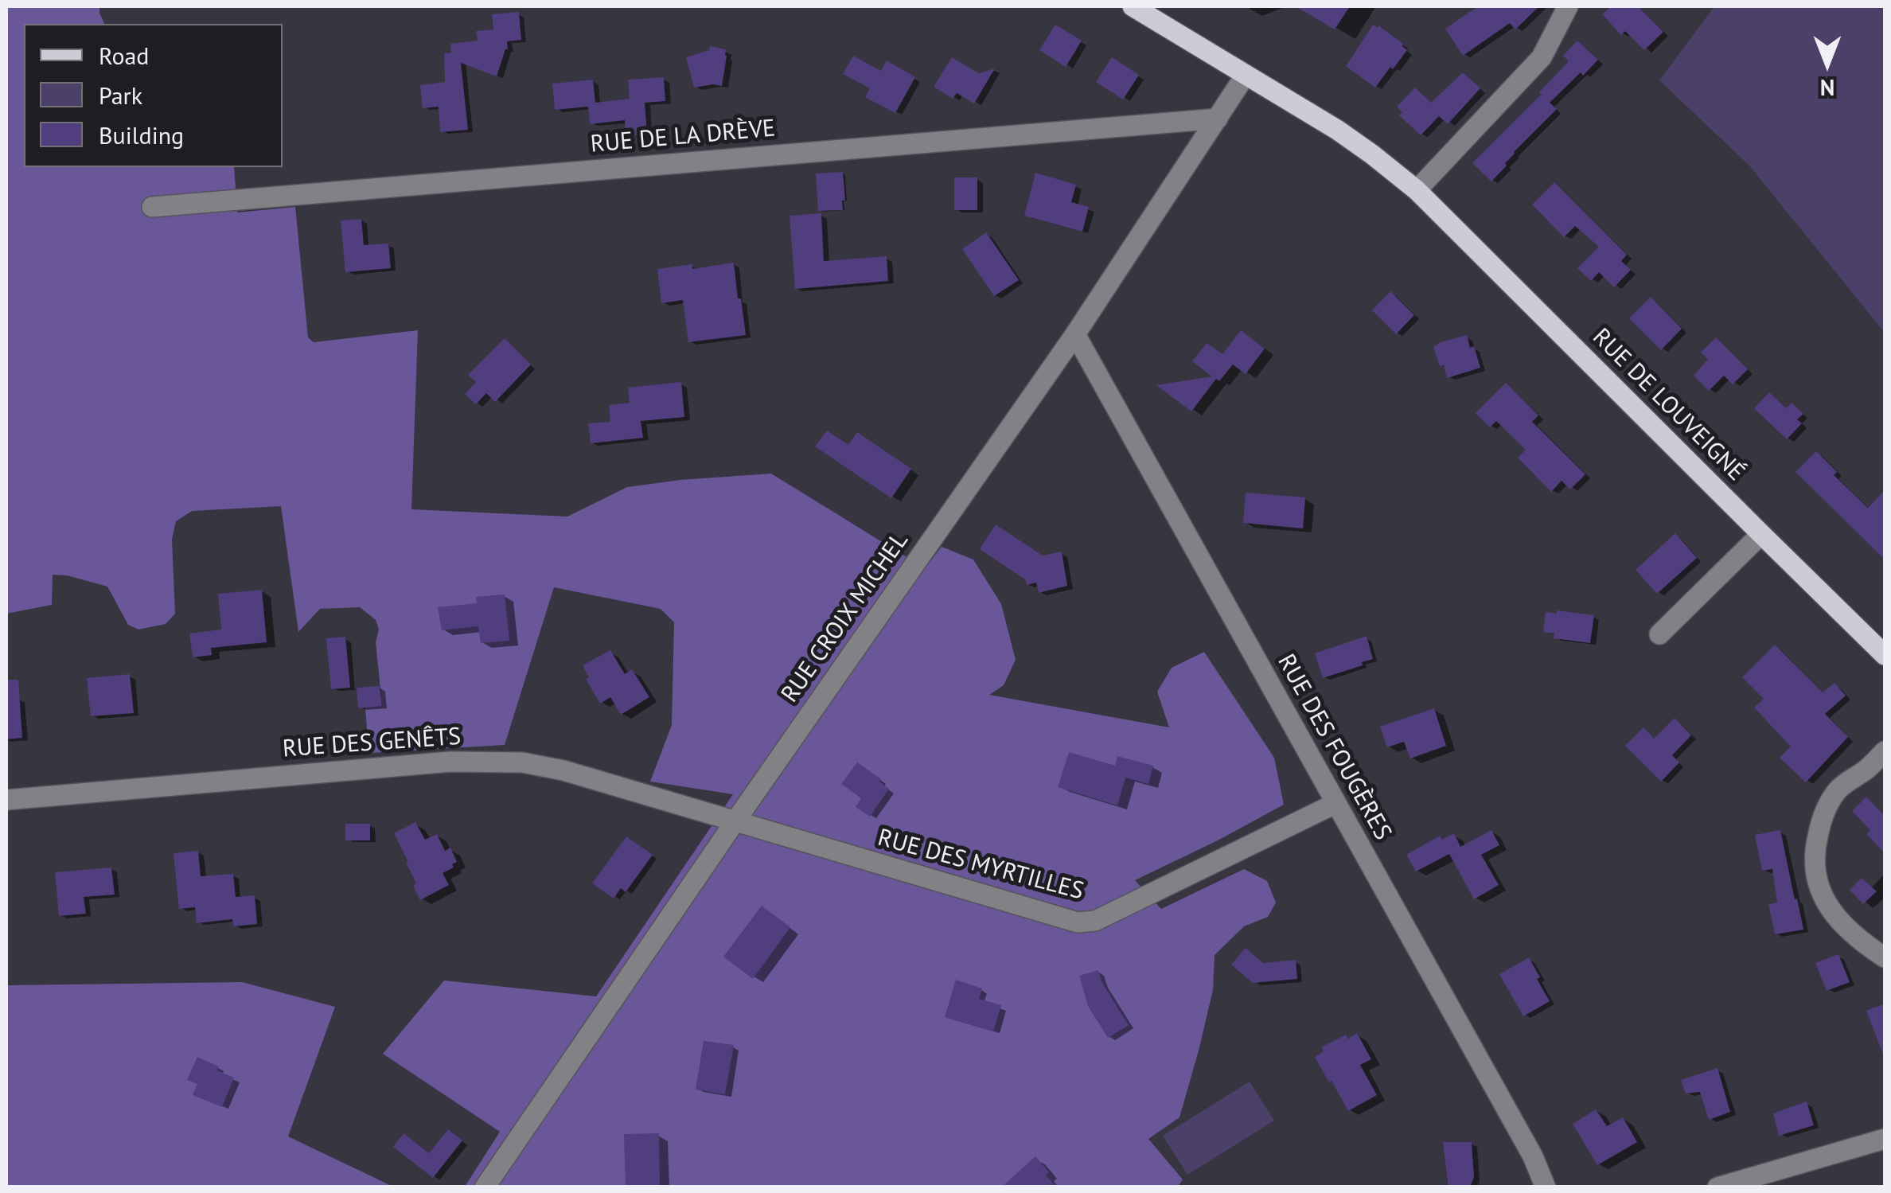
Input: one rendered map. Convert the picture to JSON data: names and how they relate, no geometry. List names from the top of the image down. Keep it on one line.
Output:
{"streets":{"main road":["RUE DE LOUVEIGNÉ"],"street":["RUE DE LA DRÈVE","RUE CROIX MICHEL","RUE DES GENÊTS","RUE DES FOUGÈRES","RUE DES MYRTILLES"]},"crossings":[["RUE DE LA DRÈVE","RUE CROIX MICHEL"],["RUE DE LOUVEIGNÉ","RUE CROIX MICHEL"],["RUE CROIX MICHEL","RUE DES GENÊTS"],["RUE CROIX MICHEL","RUE DES FOUGÈRES"],["RUE CROIX MICHEL","RUE DES MYRTILLES"],["RUE DES GENÊTS","RUE DES MYRTILLES"],["RUE DES FOUGÈRES","RUE DES MYRTILLES"]],"legend":["Road","Park","Building"],"north":"bottom"}
